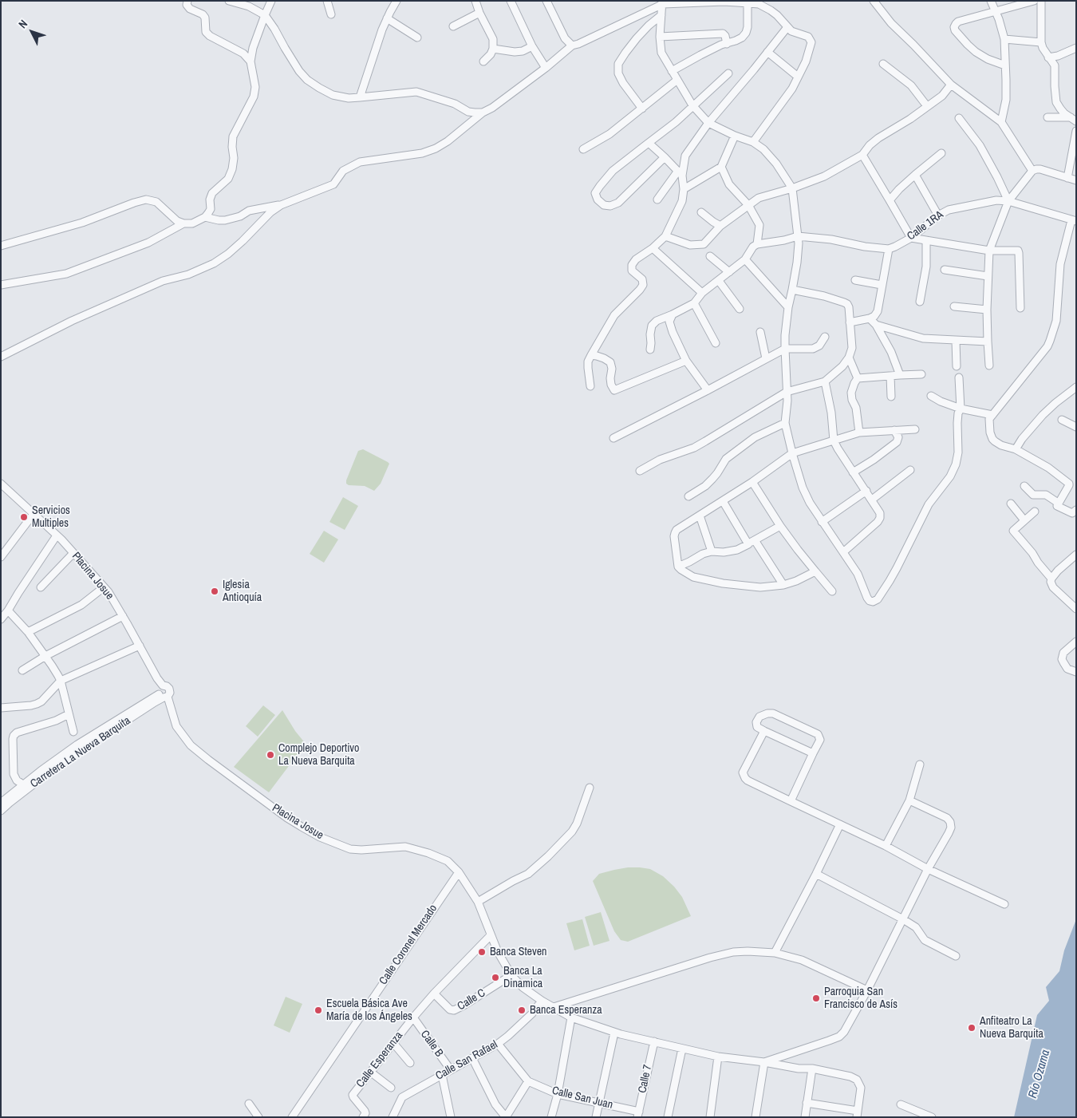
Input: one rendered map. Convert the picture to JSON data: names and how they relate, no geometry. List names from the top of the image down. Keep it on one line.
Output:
{"streets":{"street":["Calle 1RA","Placina Josue","Carretera La Nueva Barquita","Calle Coronel Mercado","Calle C","Calle B","Calle Esperanza","Calle San Rafael","Calle 7","Calle San Juan"]},"crossings":[["Placina Josue","Carretera La Nueva Barquita"],["Placina Josue","Calle Coronel Mercado"],["Placina Josue","Calle C"],["Placina Josue","Calle Esperanza"],["Placina Josue","Calle San Rafael"],["Placina Josue","Calle 7"],["Calle C","Calle Esperanza"],["Calle B","Calle Esperanza"],["Calle B","Calle San Rafael"],["Calle San Rafael","Calle San Juan"],["Calle 7","Calle San Juan"]],"water":["Río Ozama"],"places":["Servicios Multiples","Iglesia Antioquía","Complejo Deportivo La Nueva Barquita","Banca Steven","Banca La Dinamica","Parroquia San Francisco de Asís","Escuela Básica Ave María de los Ángeles","Banca Esperanza","Anfiteatro La Nueva Barquita"],"north":"top left"}
